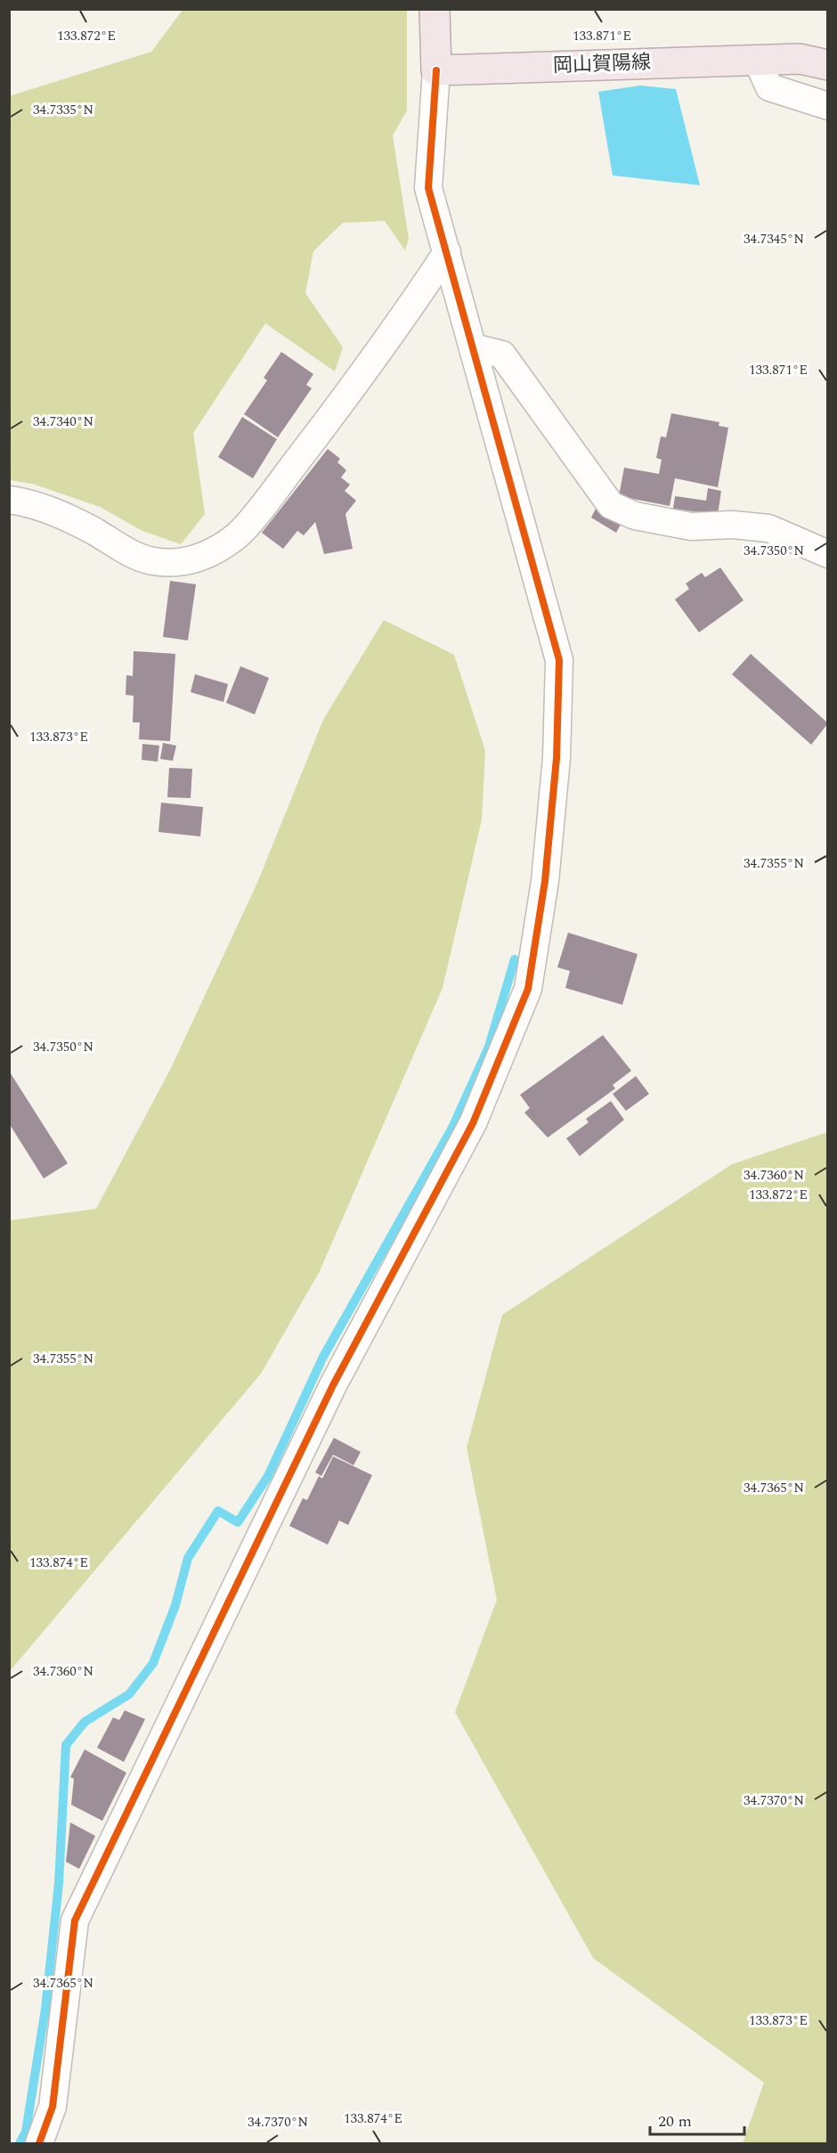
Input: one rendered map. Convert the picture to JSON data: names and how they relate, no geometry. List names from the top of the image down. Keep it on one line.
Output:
{"streets":{"main road":["岡山賀陽線"]},"scale_bar":"20 m","coordinates":["133.872°E","133.871°E","34.7335°N","34.7345°N","34.7340°N","34.7350°N","133.873°E","34.7355°N","34.7360°N","34.7365°N","133.874°E","34.7370°N"]}
